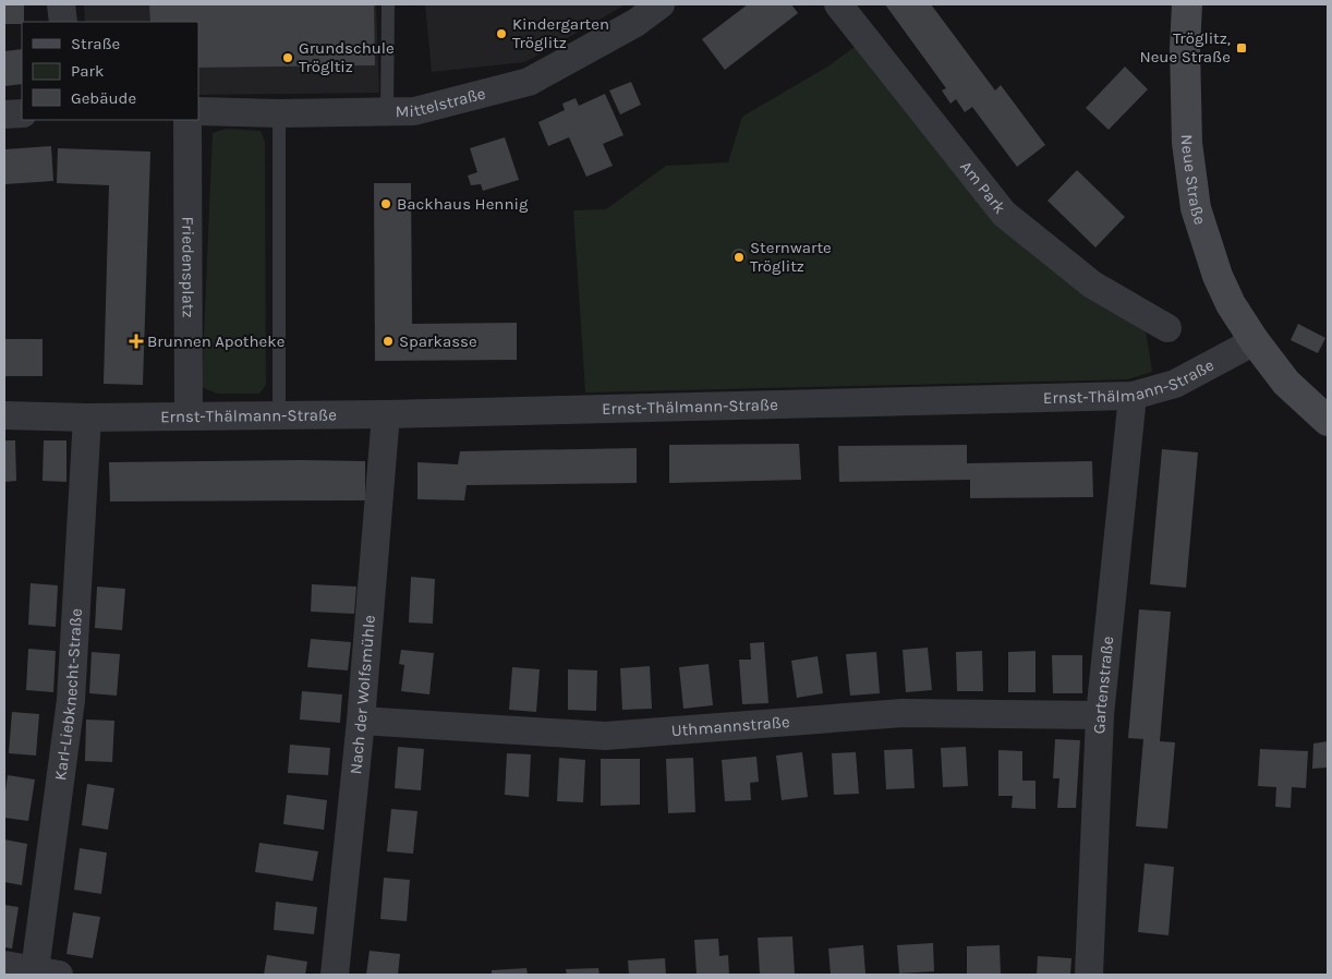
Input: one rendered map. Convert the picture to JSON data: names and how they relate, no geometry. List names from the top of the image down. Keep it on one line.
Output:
{"streets":{"street":["Mittelstraße","Neue Straße","Am Park","Friedensplatz","Ernst-Thälmann-Straße","Gartenstraße","Karl-Liebknecht-Straße","Nach der Wolfsmühle","Uthmannstraße"]},"crossings":[["Neue Straße","Ernst-Thälmann-Straße"],["Friedensplatz","Ernst-Thälmann-Straße"],["Ernst-Thälmann-Straße","Gartenstraße"],["Ernst-Thälmann-Straße","Karl-Liebknecht-Straße"],["Ernst-Thälmann-Straße","Nach der Wolfsmühle"],["Gartenstraße","Uthmannstraße"],["Nach der Wolfsmühle","Uthmannstraße"]],"places":{"other":["Kindergarten Tröglitz","Grundschule Trögltiz","Backhaus Hennig","Sternwarte Tröglitz","Sparkasse"],"transit":["Tröglitz, Neue Straße"],"health":["Brunnen Apotheke"]},"legend":["Straße","Park","Gebäude"]}
